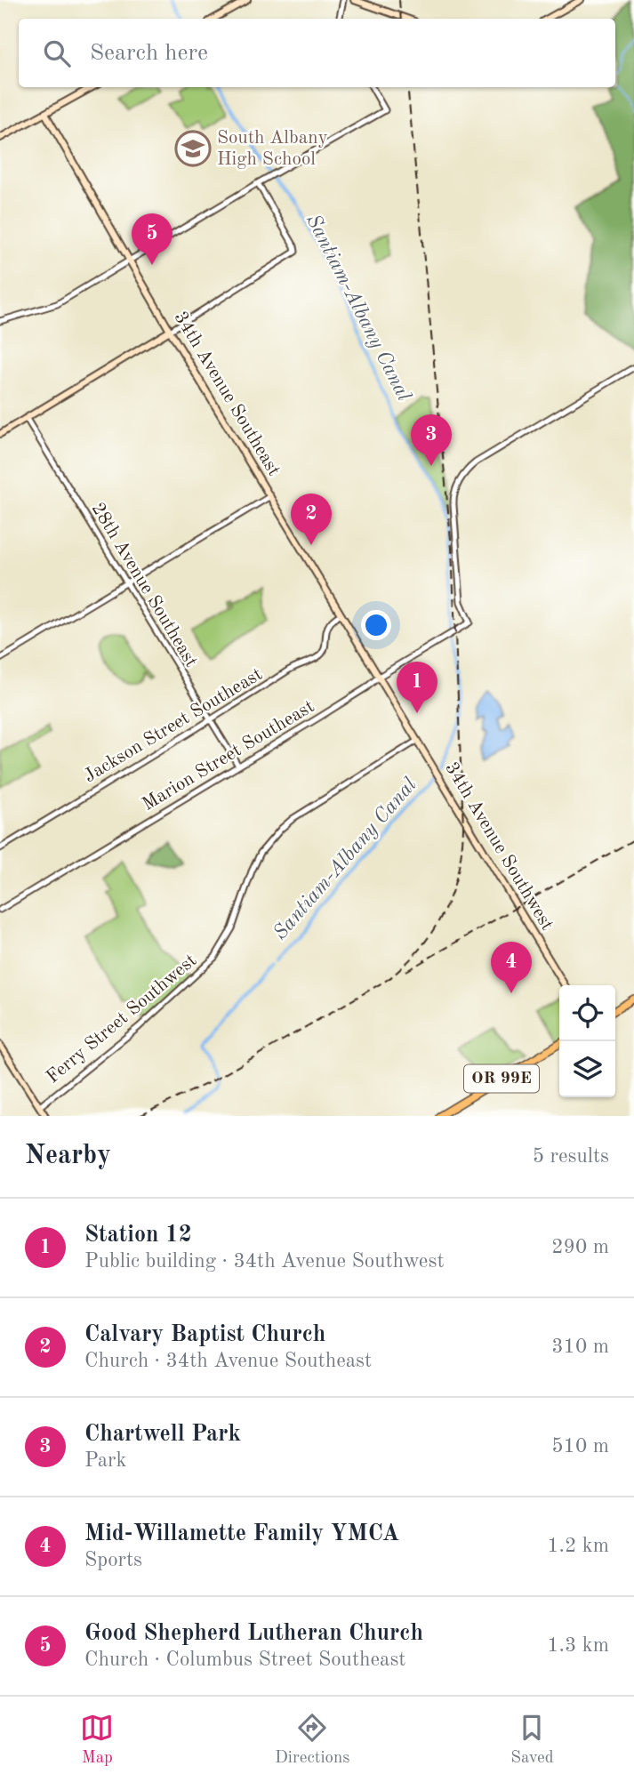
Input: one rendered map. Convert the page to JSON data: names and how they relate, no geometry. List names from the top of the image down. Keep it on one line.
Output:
{"streets":{"main road":["34th Avenue Southeast","34th Avenue Southwest","OR 99E"],"street":["28th Avenue Southeast","Jackson Street Southeast","Marion Street Southeast","Ferry Street Southwest"]},"crossings":[["34th Avenue Southeast","Jackson Street Southeast"],["34th Avenue Southeast","Marion Street Southeast"],["34th Avenue Southeast","34th Avenue Southwest"],["28th Avenue Southeast","Jackson Street Southeast"],["28th Avenue Southeast","Marion Street Southeast"],["34th Avenue Southwest","Ferry Street Southwest"]],"water":["Santiam-Albany Canal"],"places":{"school or university":["South Albany High School"]},"page":{"search":"Search here","pins":["5","3","2","1","4"],"heading":["Nearby","5 results"],"list":[{"mark":"1","name":"Station 12","note":"Public building · 34th Avenue Southwest","value":"290 m"},{"mark":"2","name":"Calvary Baptist Church","note":"Church · 34th Avenue Southeast","value":"310 m"},{"mark":"3","name":"Chartwell Park","note":"Park","value":"510 m"},{"mark":"4","name":"Mid-Willamette Family YMCA","note":"Sports","value":"1.2 km"},{"mark":"5","name":"Good Shepherd Lutheran Church","note":"Church · Columbus Street Southeast","value":"1.3 km"}],"nav":["Map","Directions","Saved"]}}
